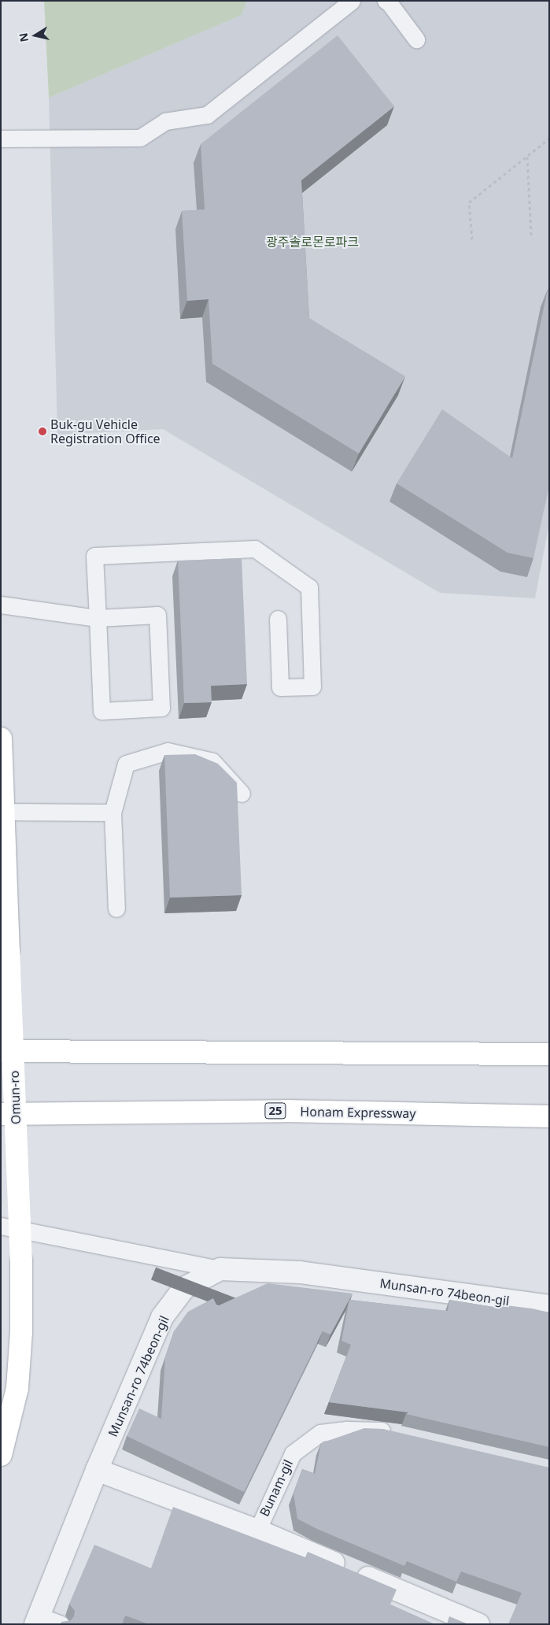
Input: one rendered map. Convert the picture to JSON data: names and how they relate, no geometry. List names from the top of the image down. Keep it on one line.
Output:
{"streets":{"main road":["Omun-ro","25","Honam Expressway"],"street":["Munsan-ro 74beon-gil","Bunam-gil"]},"crossings":[["Munsan-ro 74beon-gil","Bunam-gil"]],"parks":["광주솔로몬로파크"],"places":["Buk-gu Vehicle Registration Office"],"north":"left"}
